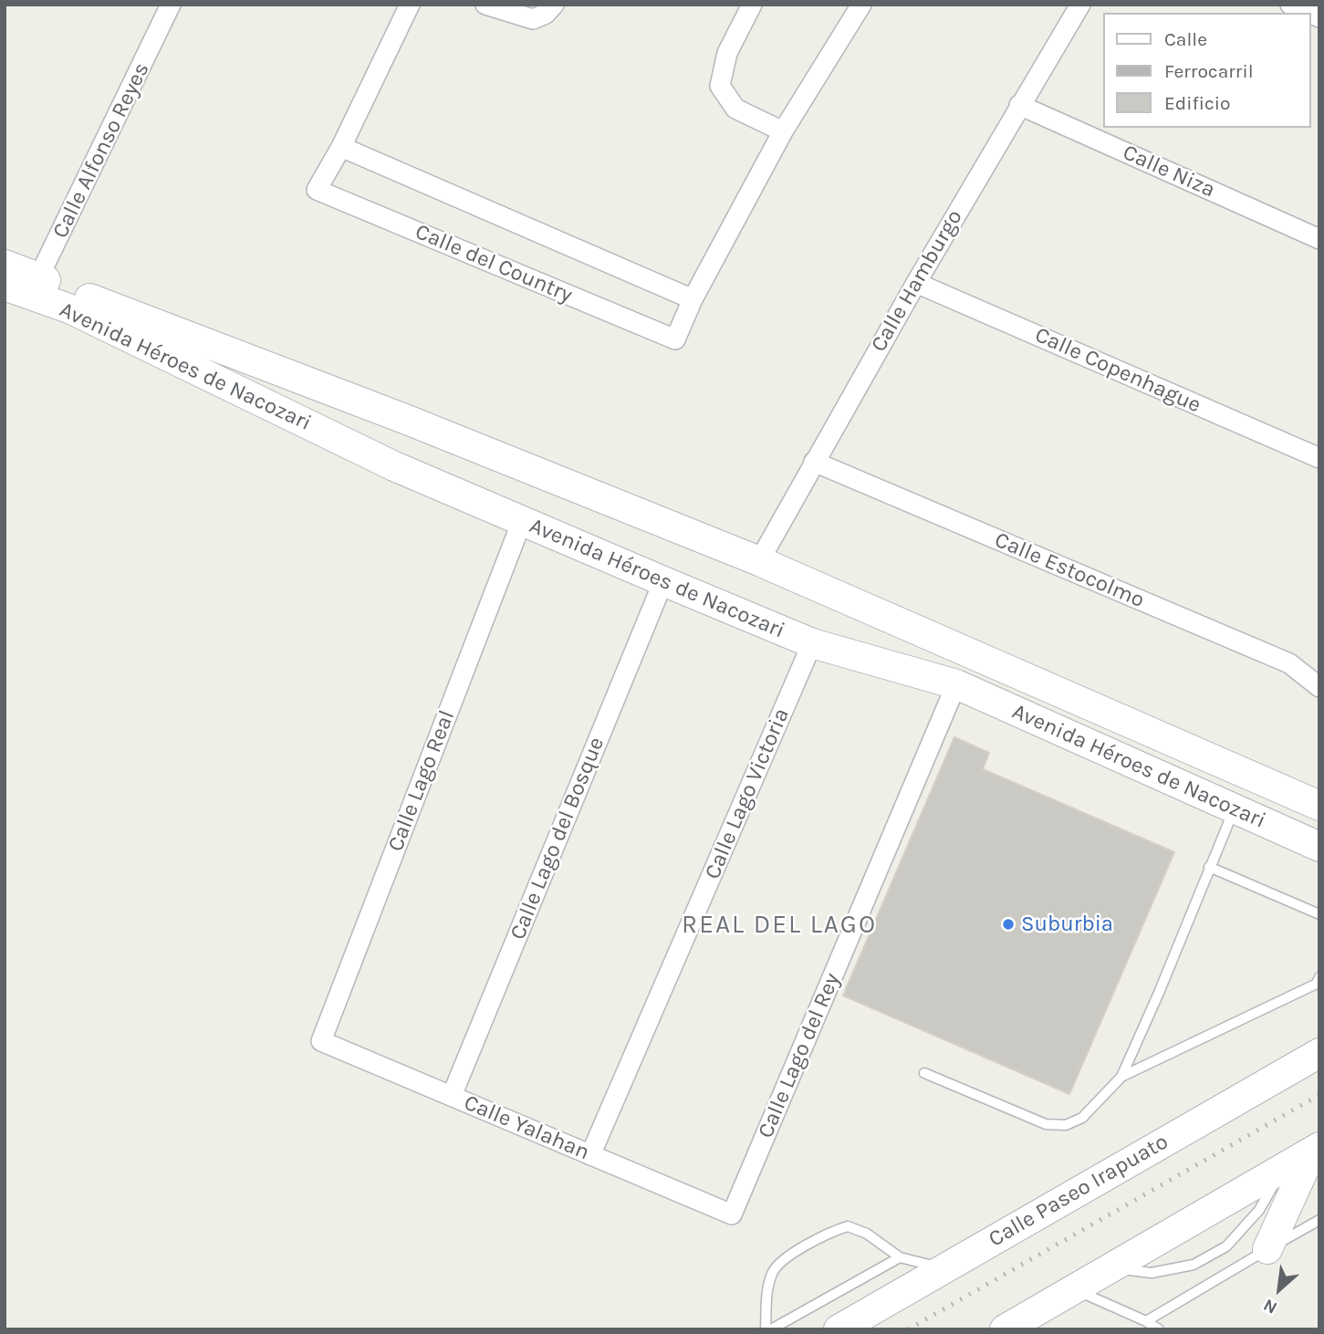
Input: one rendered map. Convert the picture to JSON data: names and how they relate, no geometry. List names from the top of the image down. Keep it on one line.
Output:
{"streets":{"main road":["Avenida Héroes de Nacozari","Calle Paseo Irapuato"],"street":["Calle Alfonso Reyes","Calle Niza","Calle del Country","Calle Hamburgo","Calle Copenhague","Calle Estocolmo","Calle Lago Real","Calle Lago Victoria","Calle Lago del Bosque","Calle Lago del Rey","Calle Yalahan"]},"crossings":[["Calle Alfonso Reyes","Avenida Héroes de Nacozari"],["Calle Niza","Calle Hamburgo"],["Calle Hamburgo","Avenida Héroes de Nacozari"],["Calle Hamburgo","Calle Copenhague"],["Calle Hamburgo","Calle Estocolmo"],["Avenida Héroes de Nacozari","Calle Lago Real"],["Avenida Héroes de Nacozari","Calle Lago Victoria"],["Avenida Héroes de Nacozari","Calle Lago del Bosque"],["Avenida Héroes de Nacozari","Calle Lago del Rey"],["Calle Lago Real","Calle Yalahan"],["Calle Lago Victoria","Calle Yalahan"],["Calle Lago del Bosque","Calle Yalahan"],["Calle Lago del Rey","Calle Yalahan"]],"districts":["REAL DEL LAGO"],"places":["Suburbia"],"legend":["Calle","Ferrocarril","Edificio"],"north":"bottom left"}
